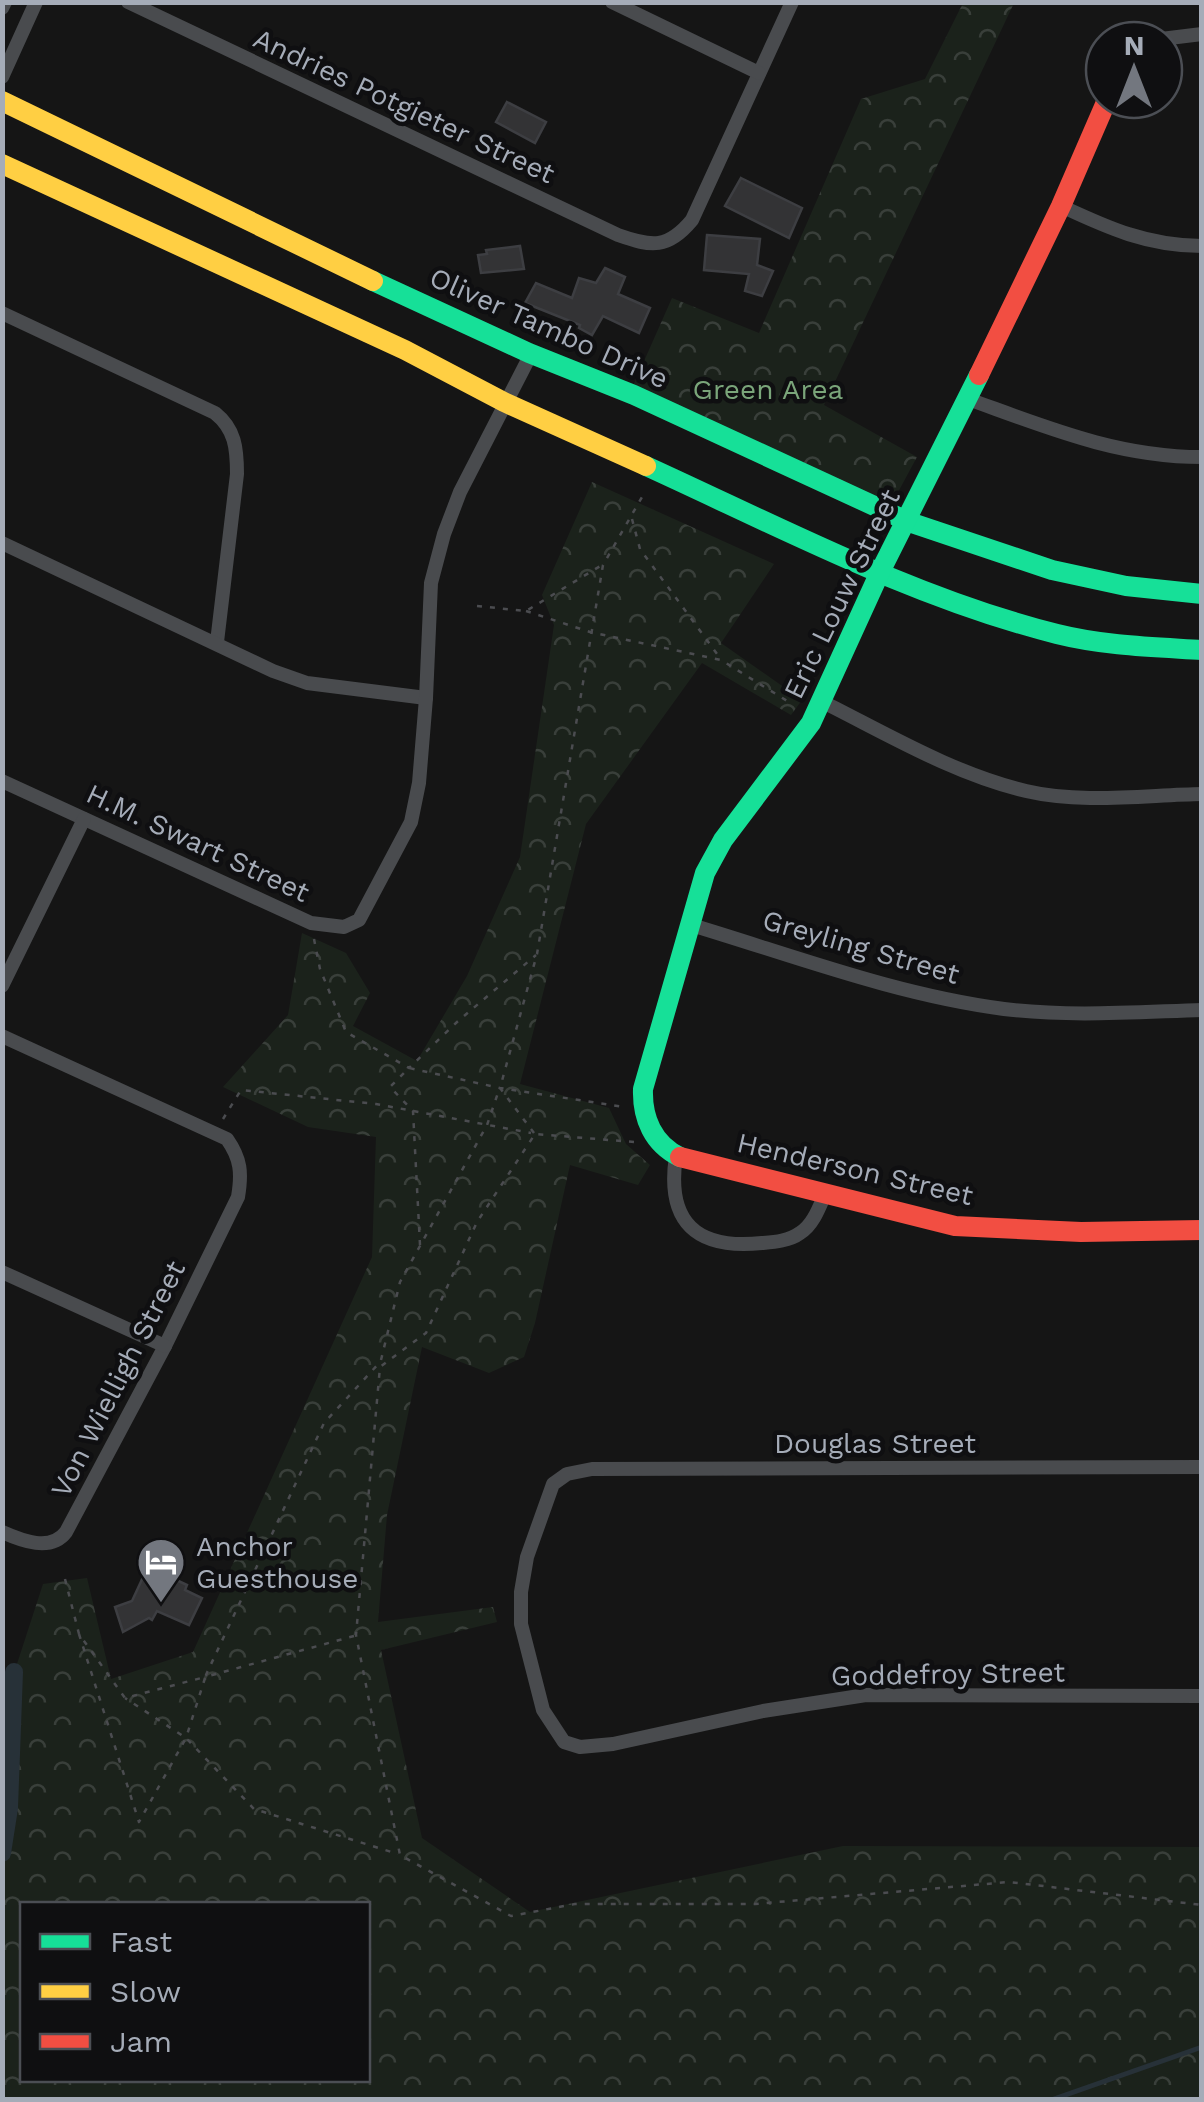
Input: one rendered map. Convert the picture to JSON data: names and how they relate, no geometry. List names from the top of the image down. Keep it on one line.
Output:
{"streets":{"street":["Andries Potgieter Street","Oliver Tambo Drive","Eric Louw Street","H.M. Swart Street","Greyling Street","Henderson Street","Von Wielligh Street","Douglas Street","Goddefroy Street"]},"crossings":[["Oliver Tambo Drive","Eric Louw Street"],["Eric Louw Street","Greyling Street"],["Douglas Street","Goddefroy Street"]],"parks":["Green Area"],"places":{"hotel":["Anchor Guesthouse"]},"legend":["Fast","Slow","Jam"],"north":"top"}
